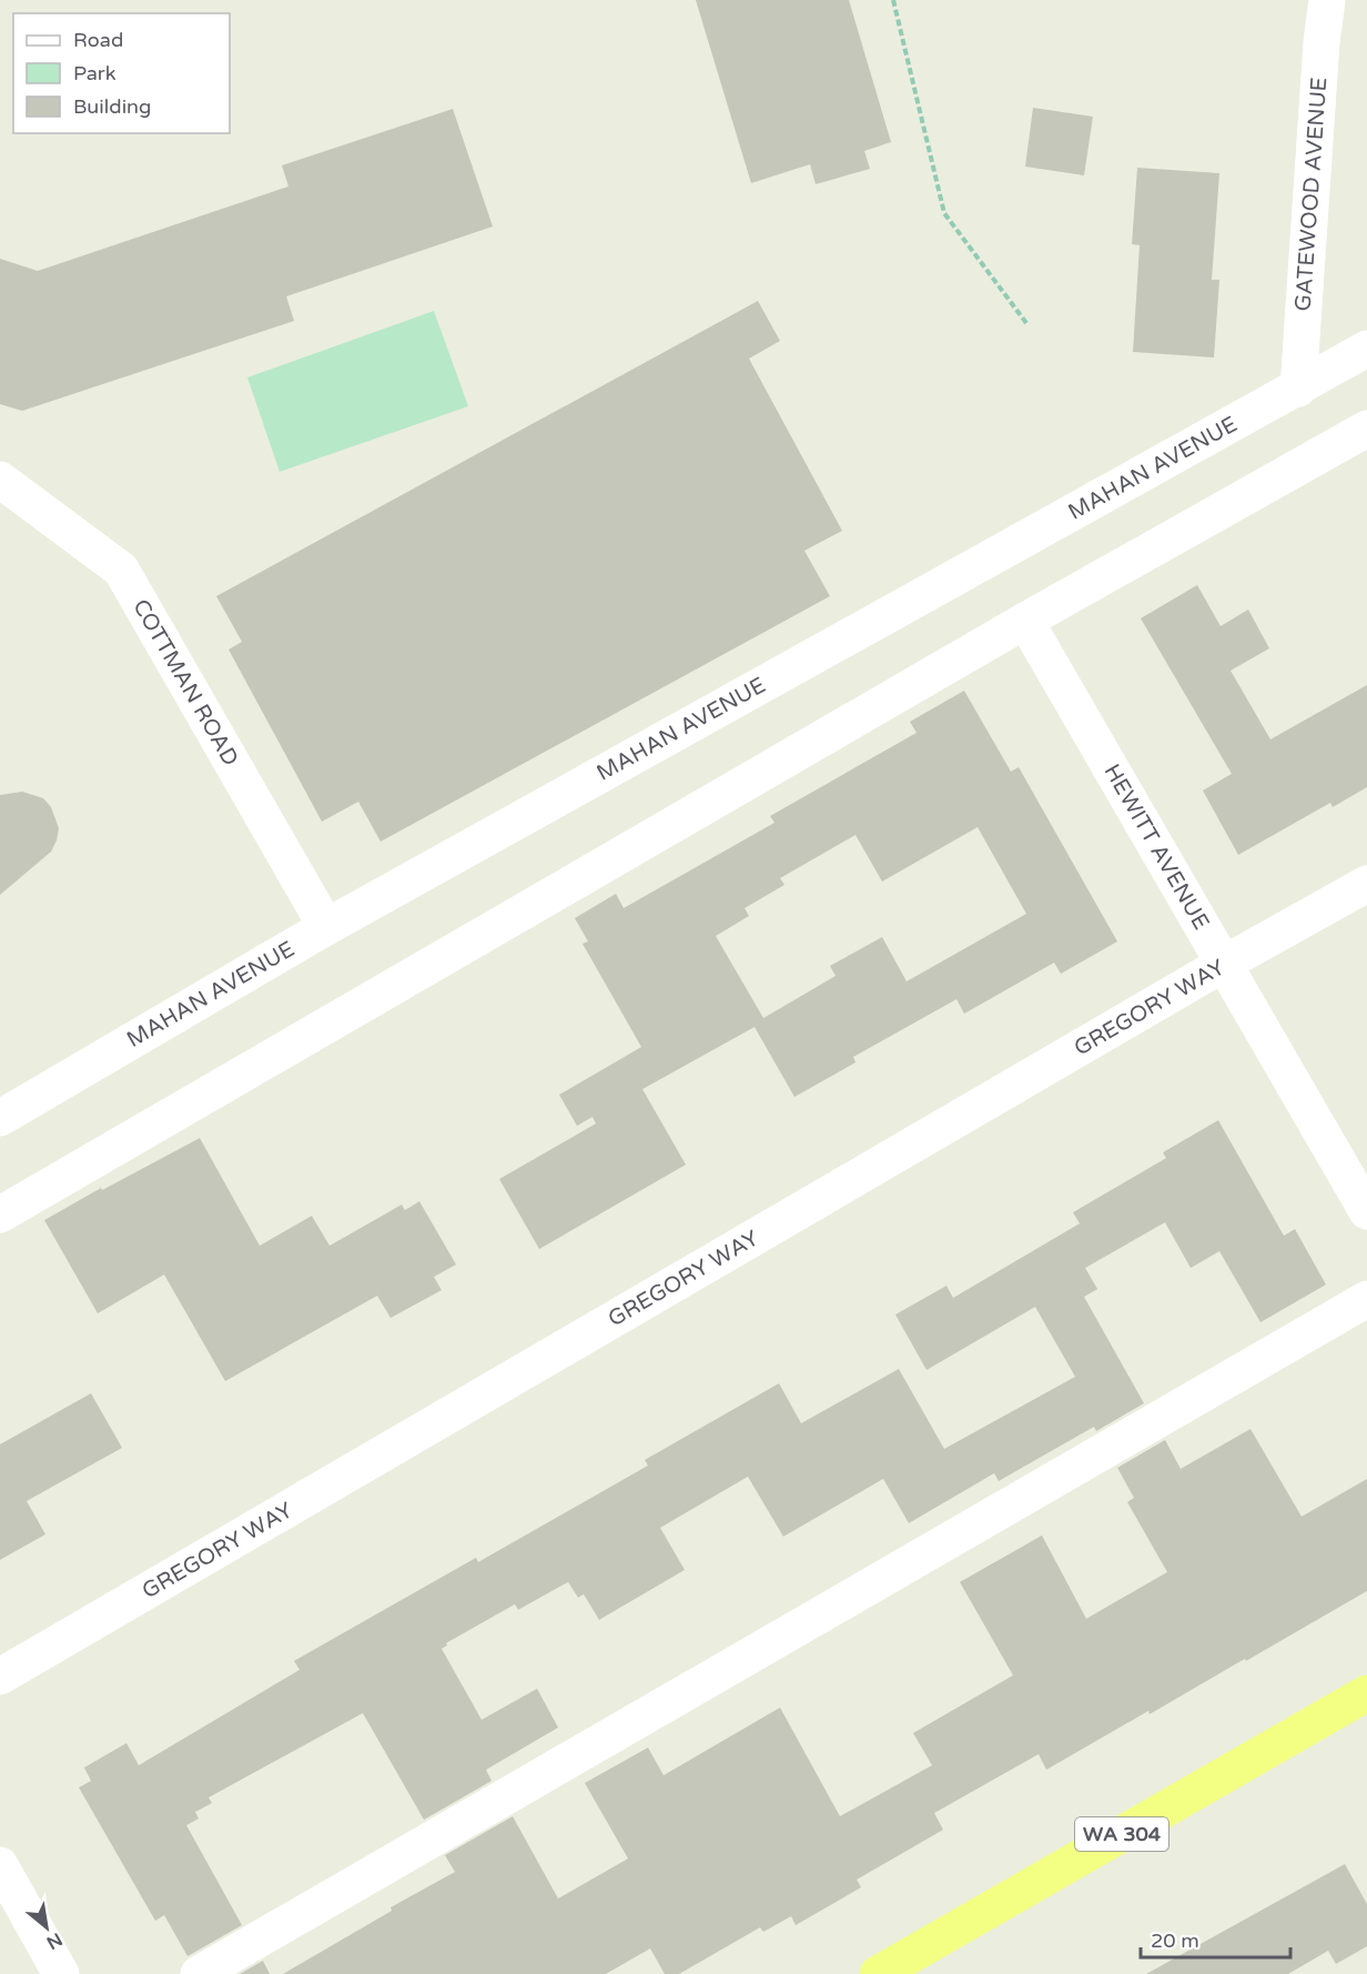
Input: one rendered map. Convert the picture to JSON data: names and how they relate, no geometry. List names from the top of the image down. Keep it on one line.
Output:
{"streets":{"highway":["WA 304"],"street":["GATEWOOD AVENUE","MAHAN AVENUE","COTTMAN ROAD","HEWITT AVENUE","GREGORY WAY"]},"crossings":[["GATEWOOD AVENUE","MAHAN AVENUE"],["MAHAN AVENUE","COTTMAN ROAD"],["HEWITT AVENUE","GREGORY WAY"]],"legend":["Road","Park","Building"],"scale_bar":"20 m","north":"bottom right"}
